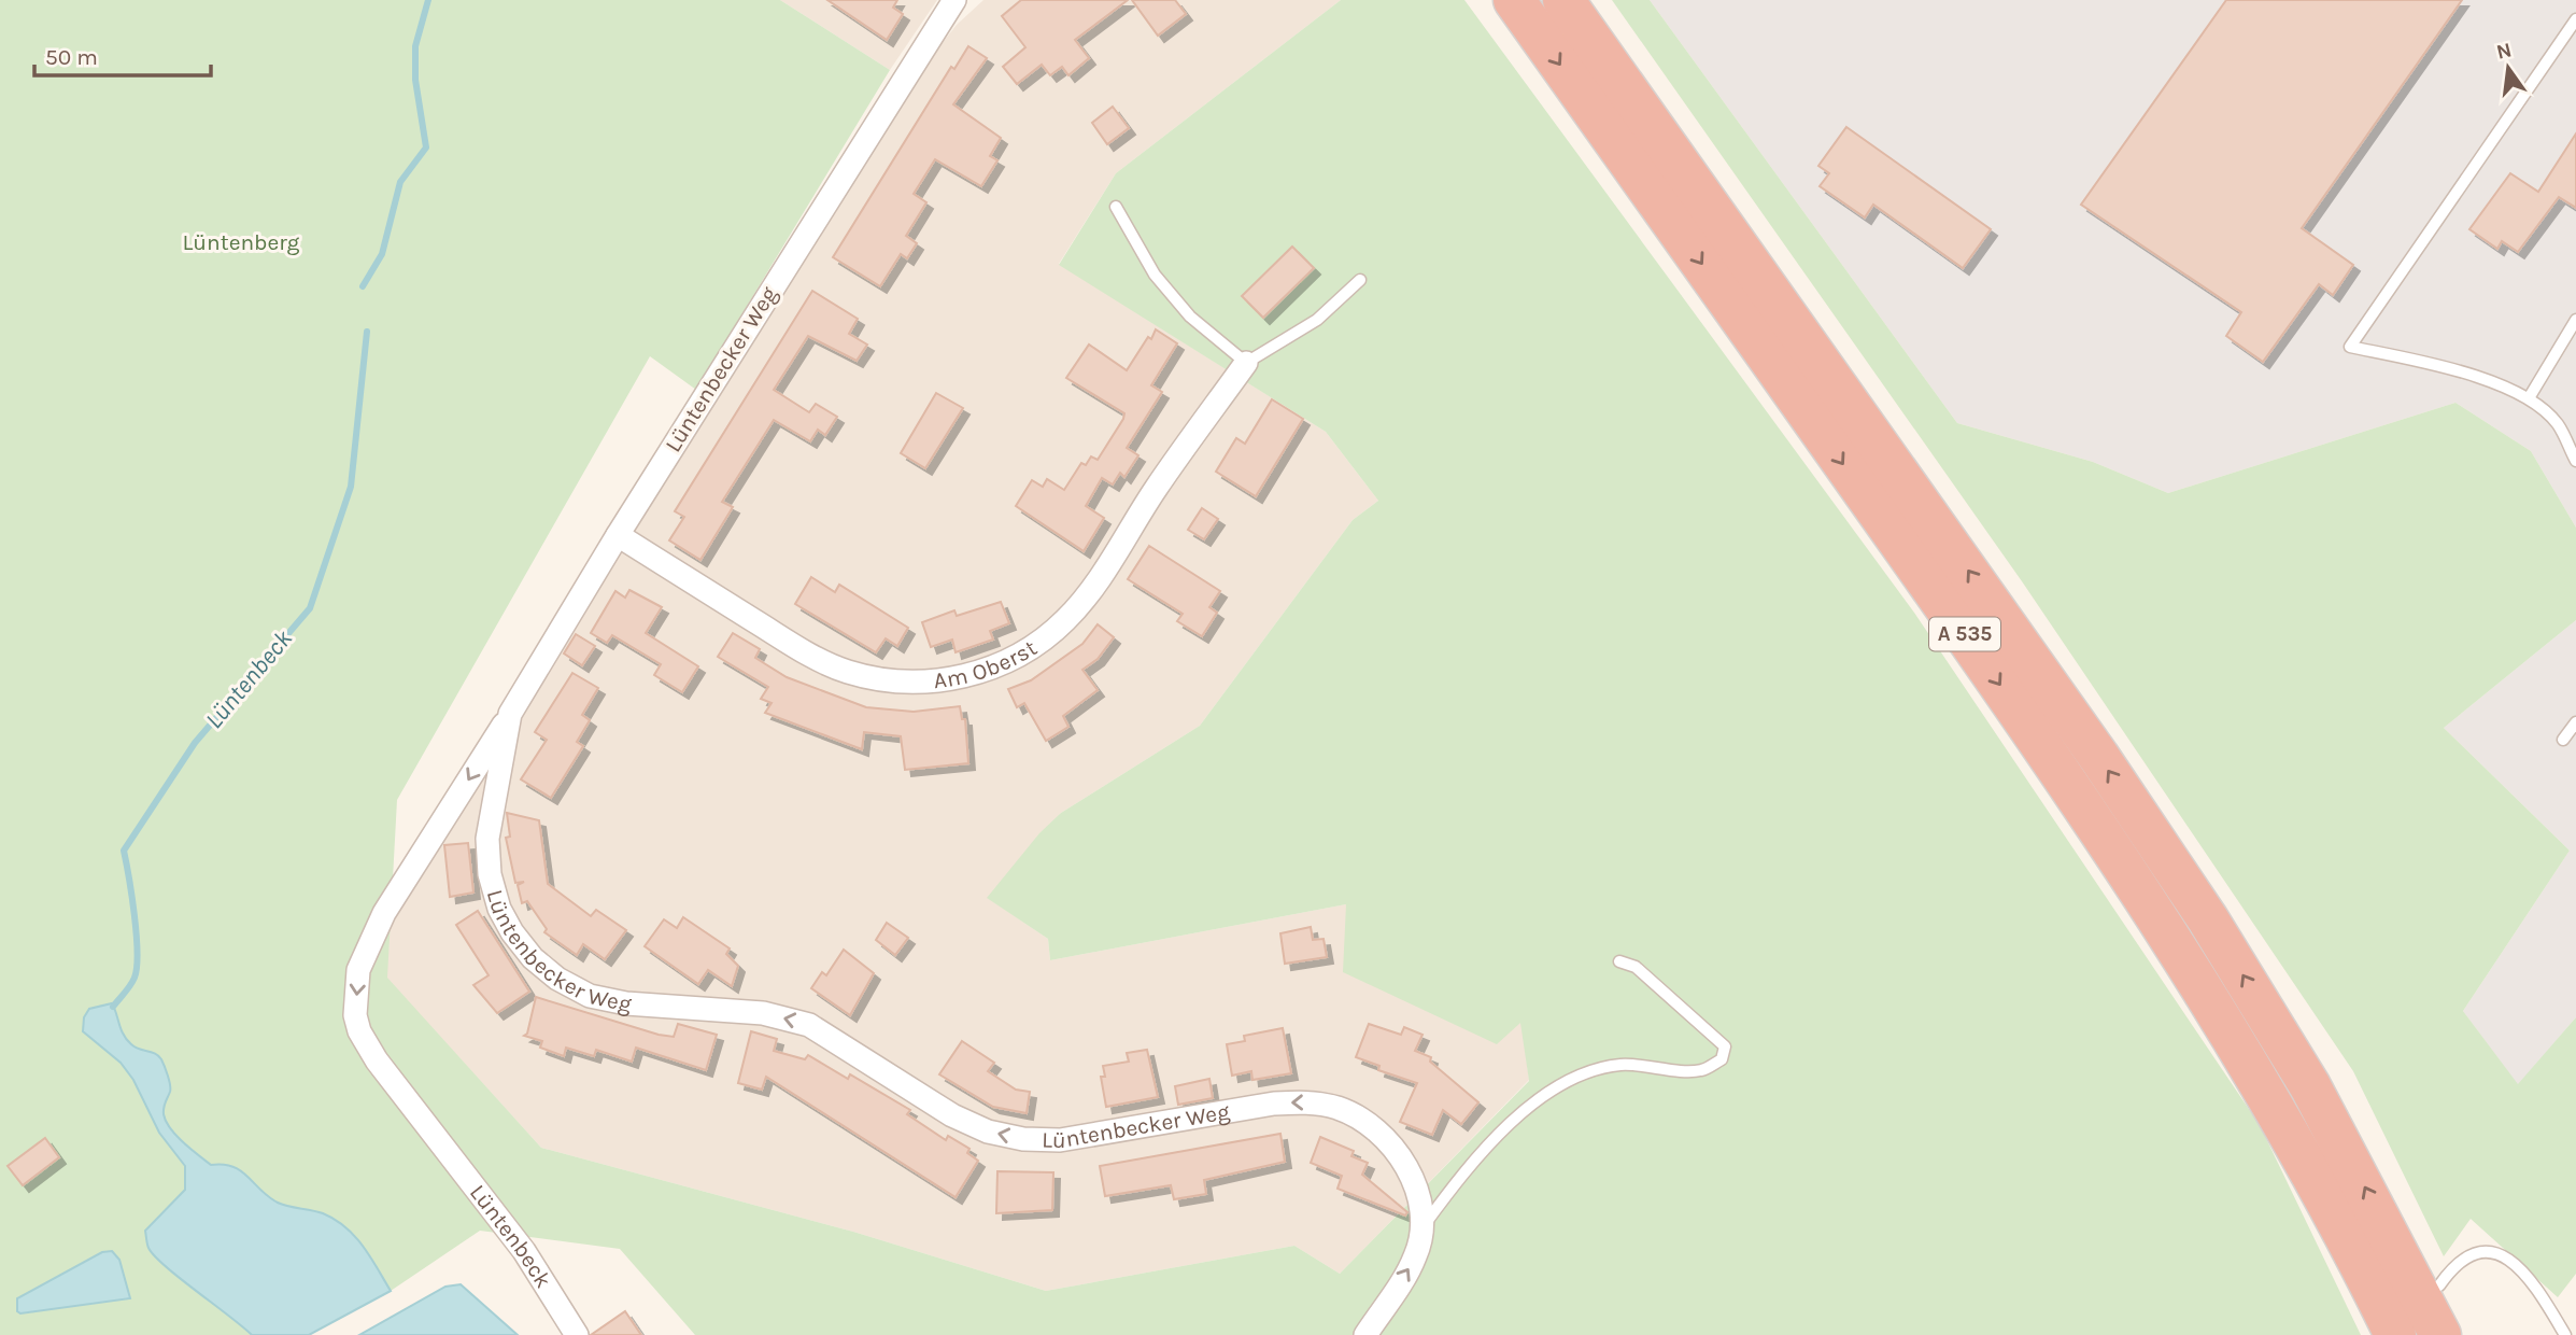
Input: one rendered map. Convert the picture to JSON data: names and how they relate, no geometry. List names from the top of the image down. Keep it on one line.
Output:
{"streets":{"highway":["A 535"],"street":["Lüntenbecker Weg","Am Oberst","Lüntenbeck"]},"crossings":[["Lüntenbecker Weg","Am Oberst"],["Lüntenbecker Weg","Lüntenbeck"]],"one_way":["Lüntenbeck"],"water":["Lüntenbeck"],"parks":["Lüntenberg"],"scale_bar":"50 m","north":"top"}
